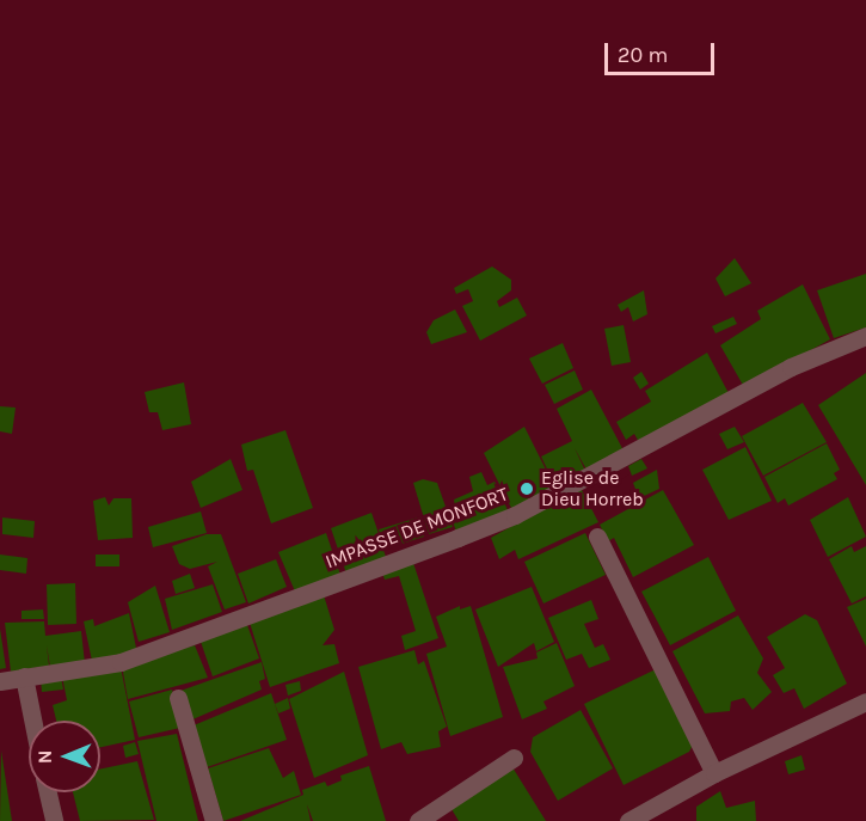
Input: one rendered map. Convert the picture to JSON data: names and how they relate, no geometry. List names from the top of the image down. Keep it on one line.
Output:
{"streets":{"street":["IMPASSE DE MONFORT"]},"places":["Eglise de Dieu Horreb"],"scale_bar":"20 m","north":"left"}
